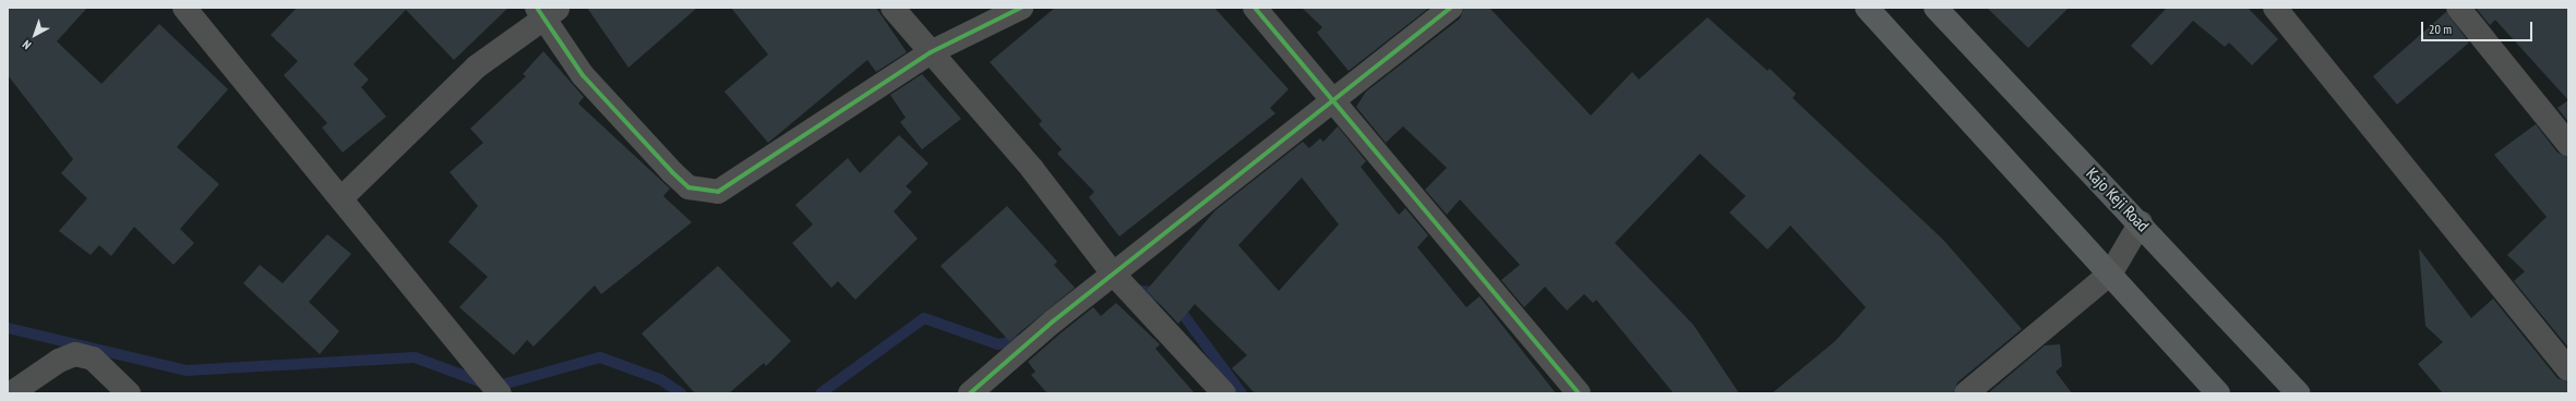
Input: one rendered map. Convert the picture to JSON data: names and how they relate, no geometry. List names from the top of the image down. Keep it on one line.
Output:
{"streets":{"main road":["Kajo Keji Road"]},"scale_bar":"20 m","north":"bottom left"}
